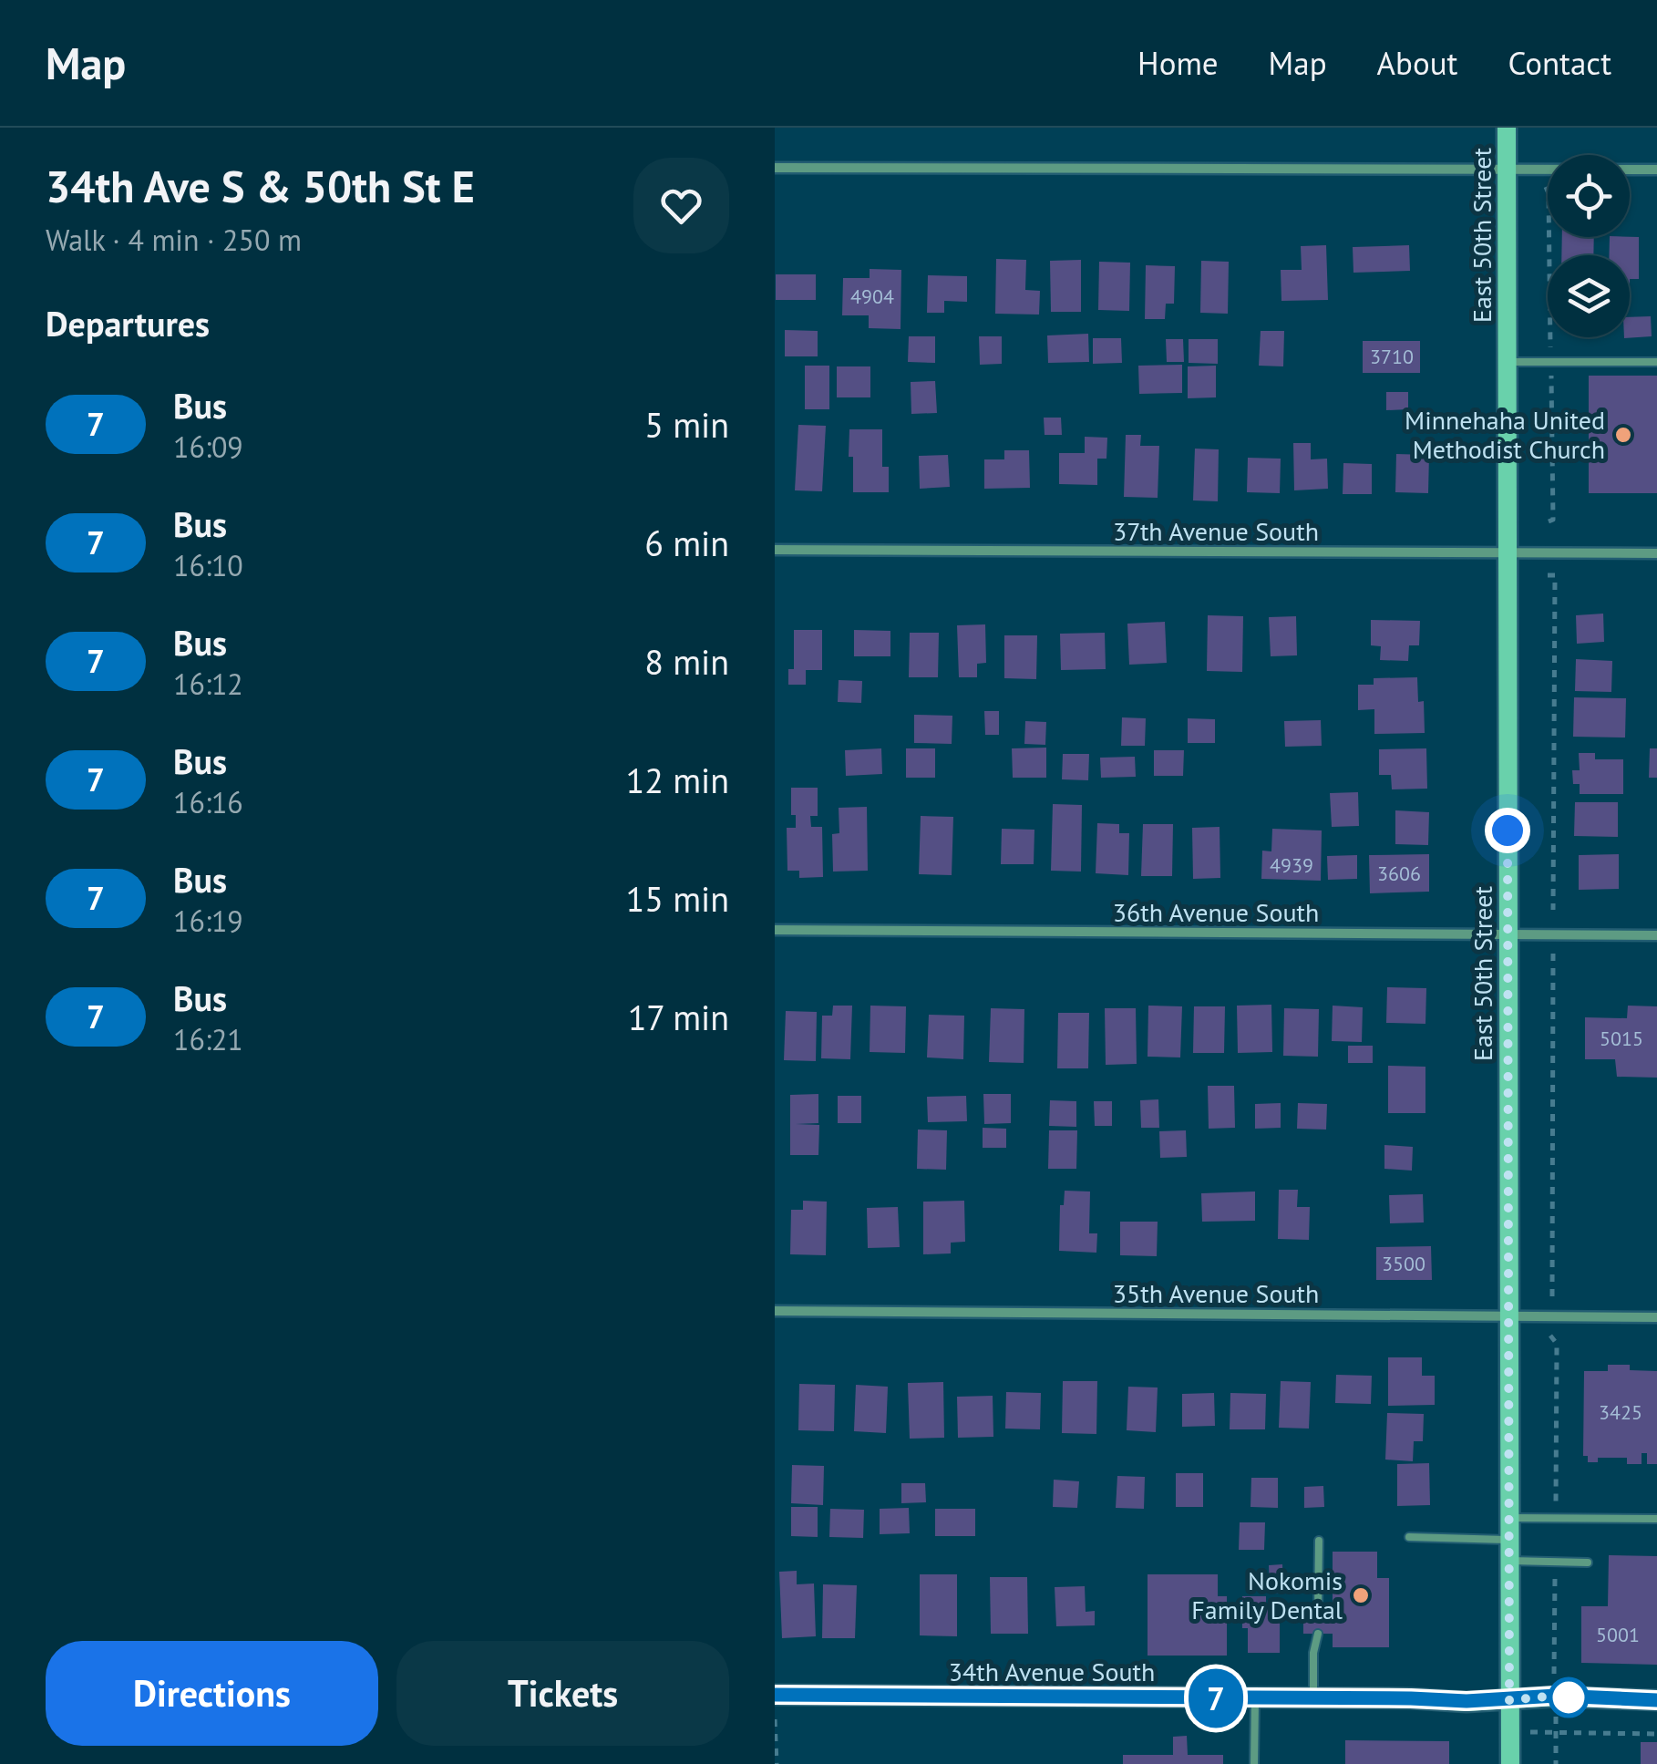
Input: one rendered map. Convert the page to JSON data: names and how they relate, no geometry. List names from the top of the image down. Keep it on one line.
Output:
{"streets":{"street":["East 50th Street","37th Avenue South","36th Avenue South","35th Avenue South","34th Avenue South"]},"crossings":[["East 50th Street","37th Avenue South"],["East 50th Street","36th Avenue South"],["East 50th Street","35th Avenue South"],["East 50th Street","34th Avenue South"]],"places":["Minnehaha United Methodist Church","Nokomis Family Dental"],"lines":["bus line 7"],"house_numbers":["4904","3710","4939","3606","5015","3500","3425","5001"],"page":{"header":"Map","nav":["Home","Map","About","Contact"],"heading":[["34th Ave S & 50th St E","Walk · 4 min · 250 m"],"Departures"],"on_map":"7","list":[{"mark":"7","name":"Bus","note":"16:09","value":"5 min"},{"mark":"7","name":"Bus","note":"16:10","value":"6 min"},{"mark":"7","name":"Bus","note":"16:12","value":"8 min"},{"mark":"7","name":"Bus","note":"16:16","value":"12 min"},{"mark":"7","name":"Bus","note":"16:19","value":"15 min"},{"mark":"7","name":"Bus","note":"16:21","value":"17 min"}],"buttons":["Directions","Tickets"]}}
